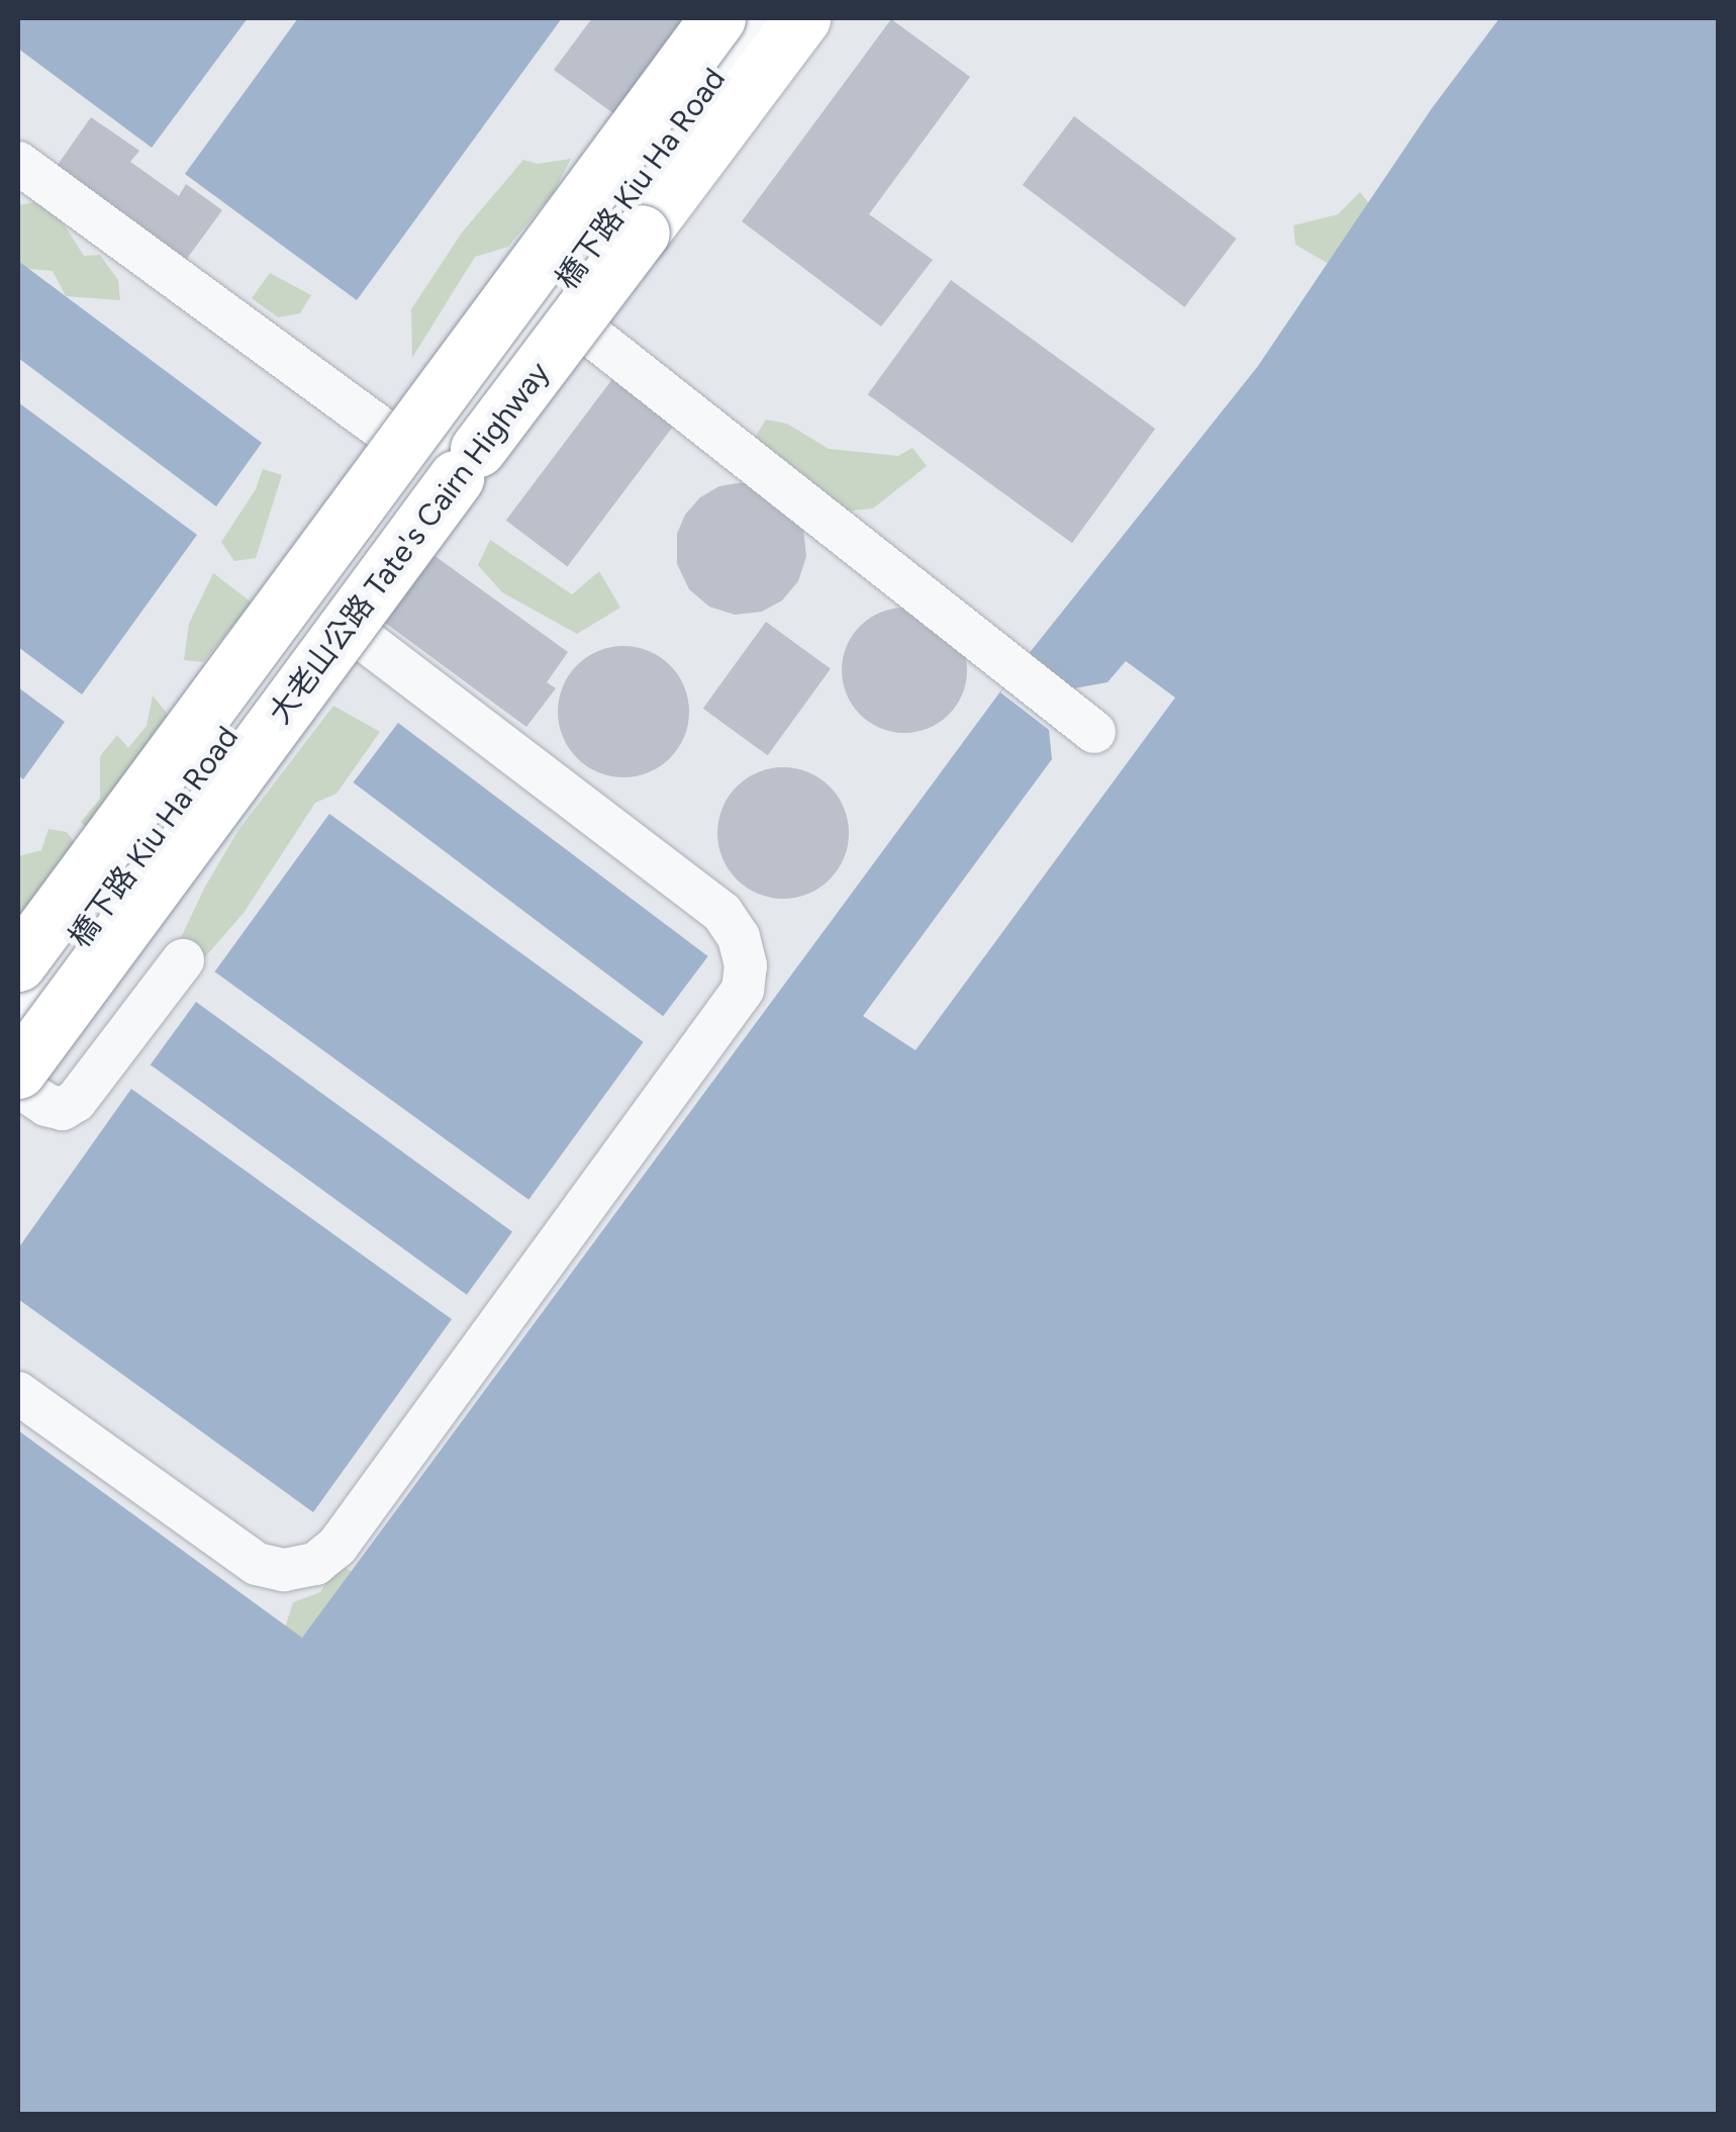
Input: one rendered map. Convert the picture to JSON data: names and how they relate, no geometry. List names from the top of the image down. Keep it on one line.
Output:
{"streets":{"highway":["大老山公路 Tate's Cairn Highway"],"lane":["橋下路 Kiu Ha Road"]}}
